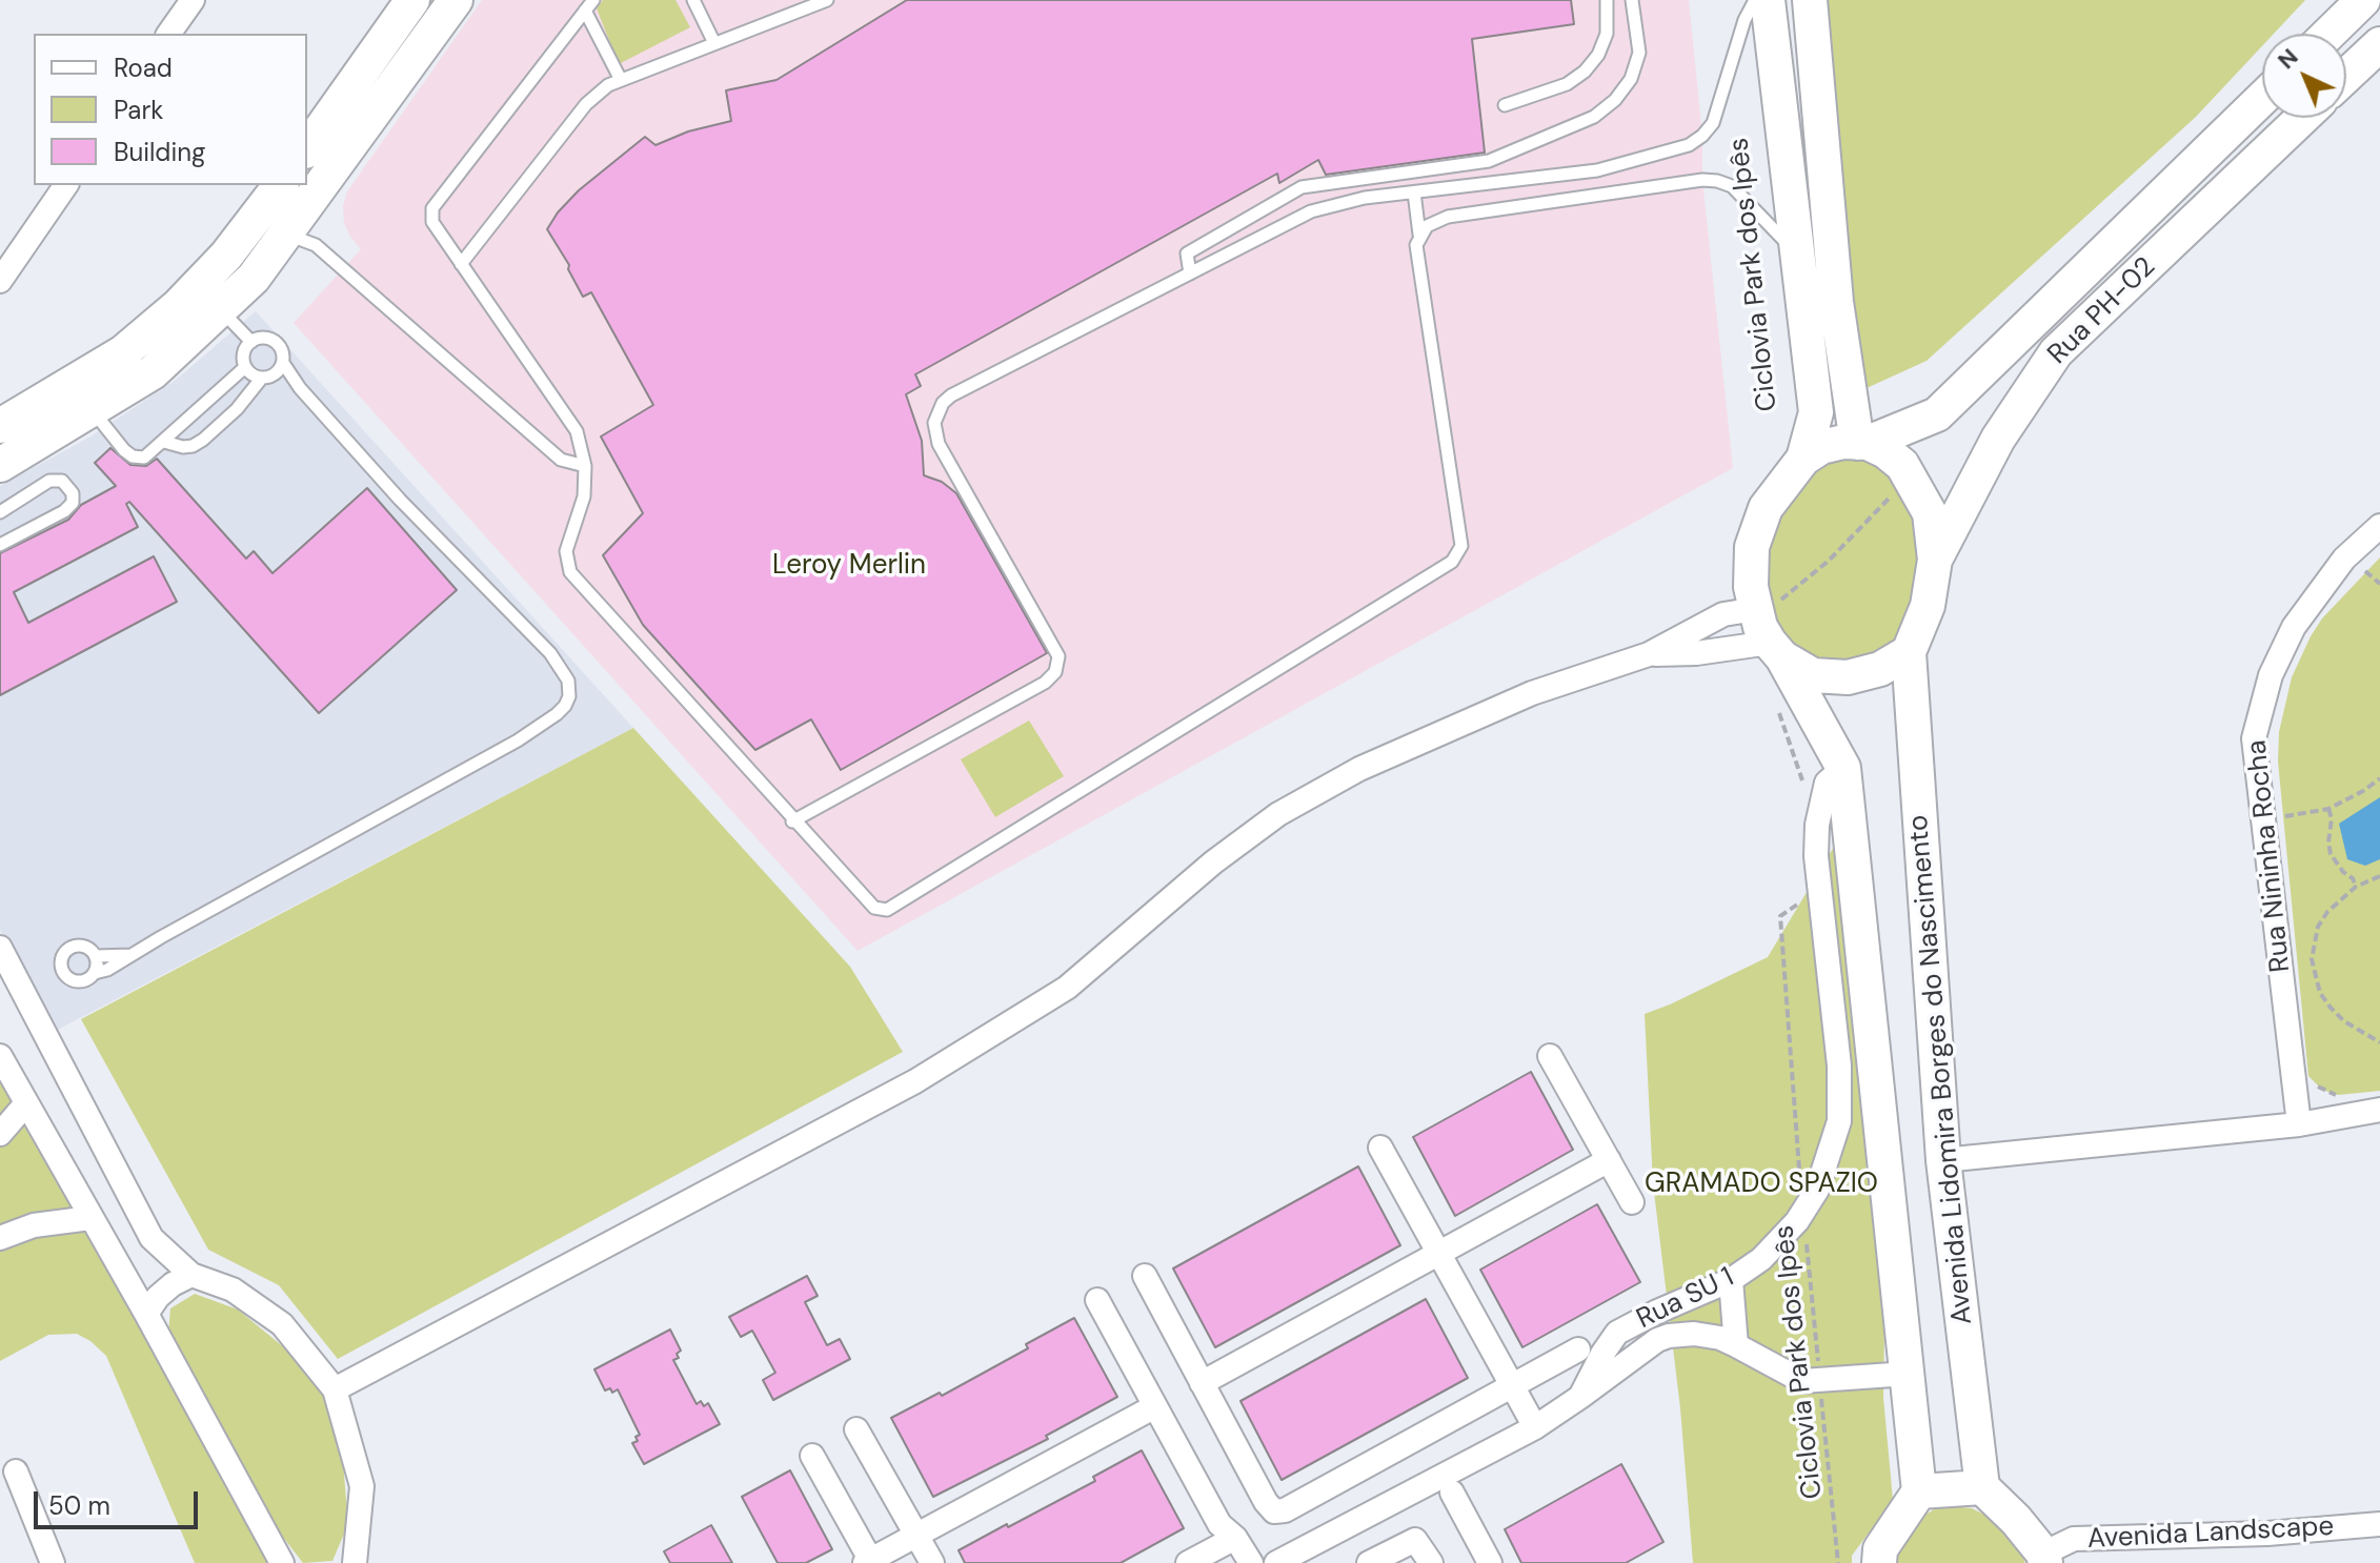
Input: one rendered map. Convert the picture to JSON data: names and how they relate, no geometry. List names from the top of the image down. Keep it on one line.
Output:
{"streets":{"street":["Rua PH-02","Rua Nininha Rocha","Avenida Lidomira Borges do Nascimento","Rua SU 1","Avenida Landscape"],"path":["Ciclovia Park dos Ipês"]},"crossings":[["Ciclovia Park dos Ipês","Rua SU 1"],["Rua PH-02","Avenida Lidomira Borges do Nascimento"]],"parks":["Leroy Merlin","GRAMADO SPAZIO"],"legend":["Road","Park","Building"],"scale_bar":"50 m","north":"top left"}
